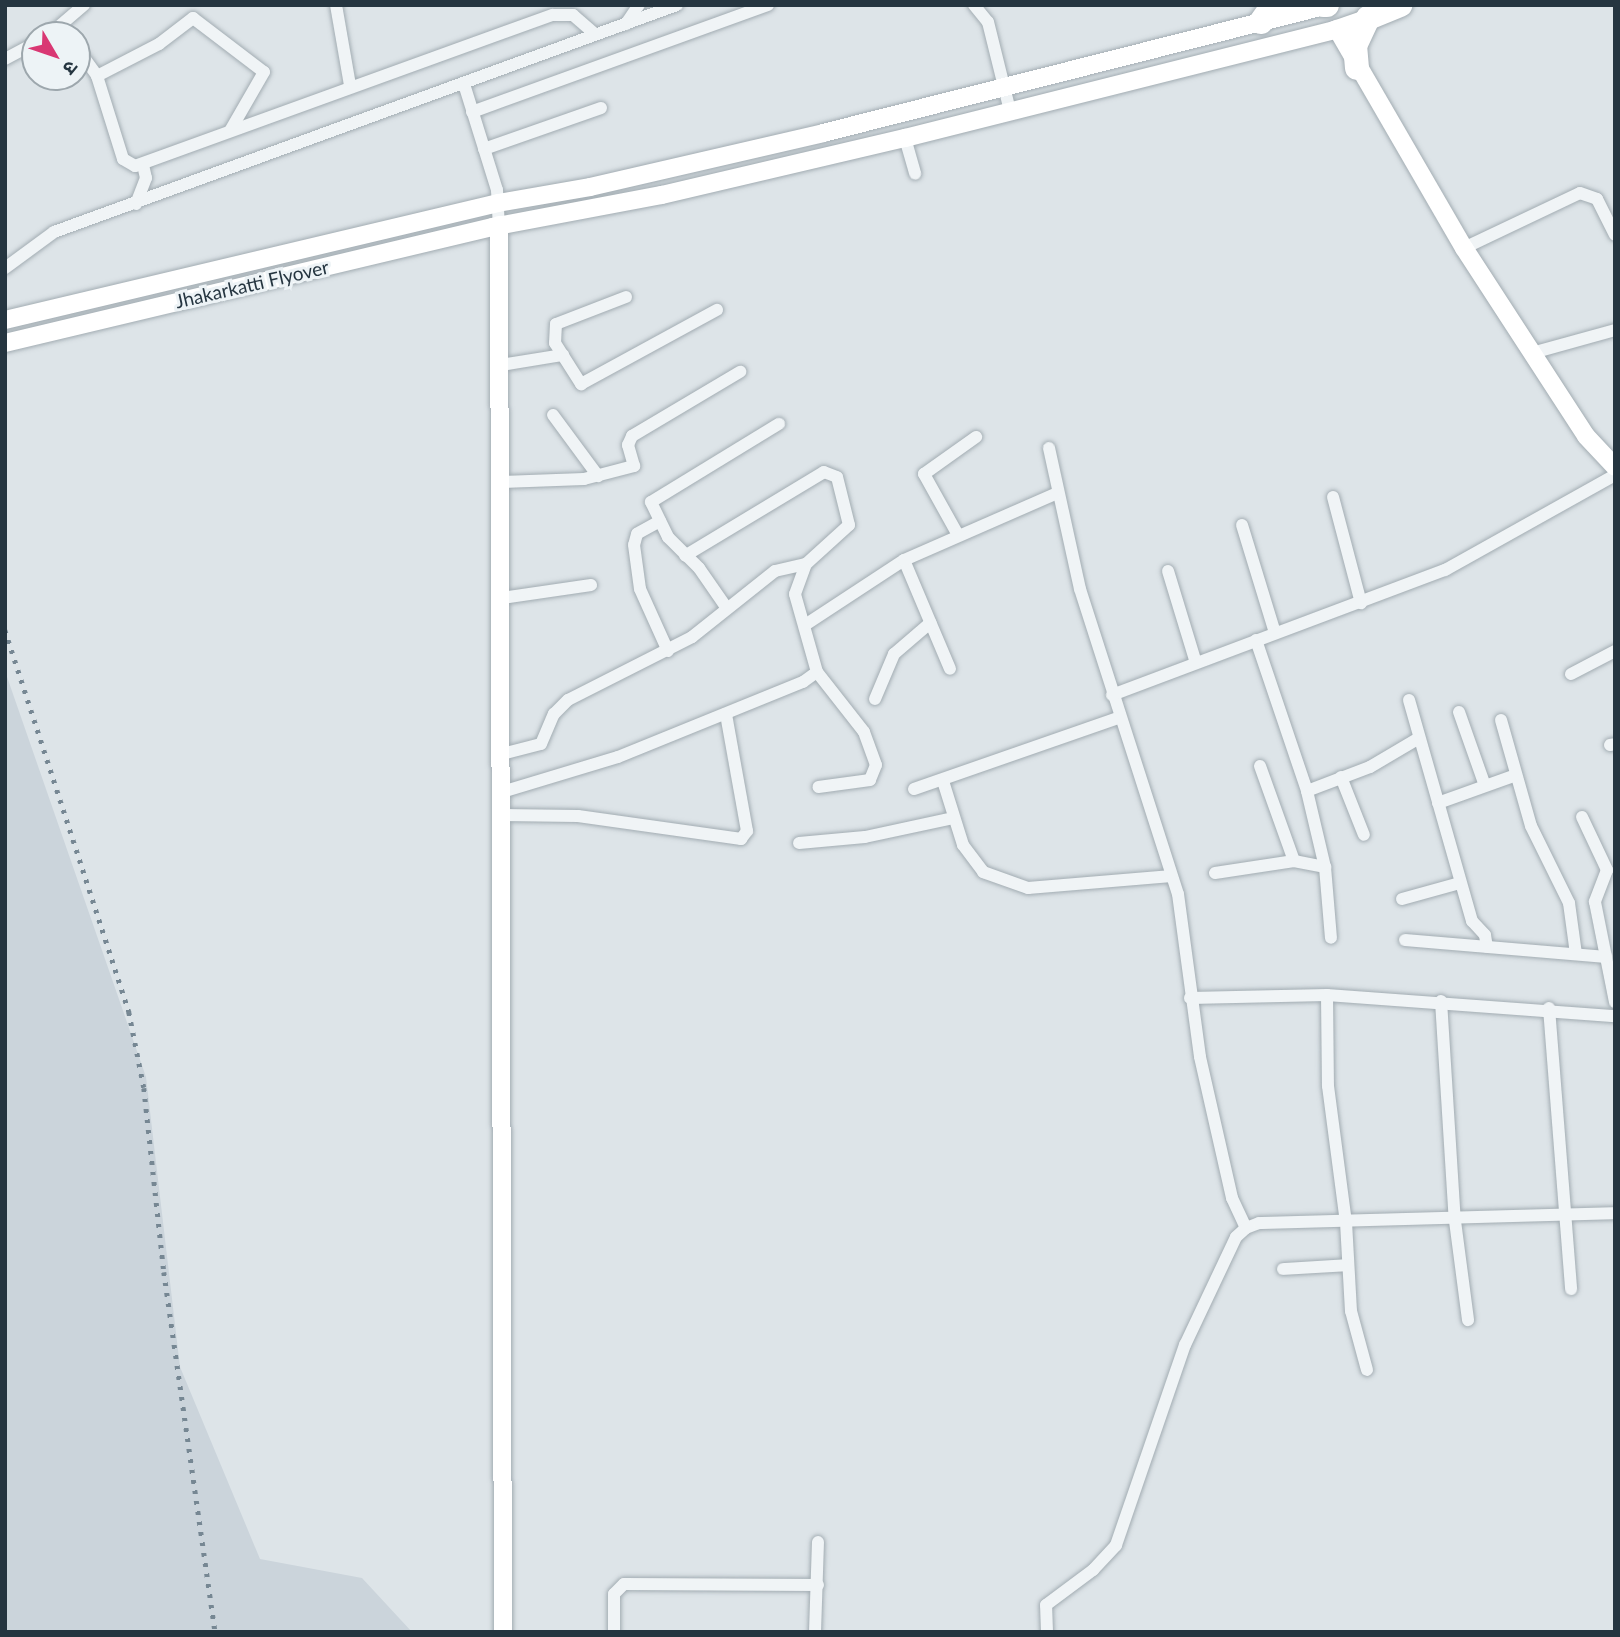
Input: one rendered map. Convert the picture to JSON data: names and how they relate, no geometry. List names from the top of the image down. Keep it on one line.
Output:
{"streets":{"main road":["Jhakarkatti Flyover"]},"north":"bottom right"}
